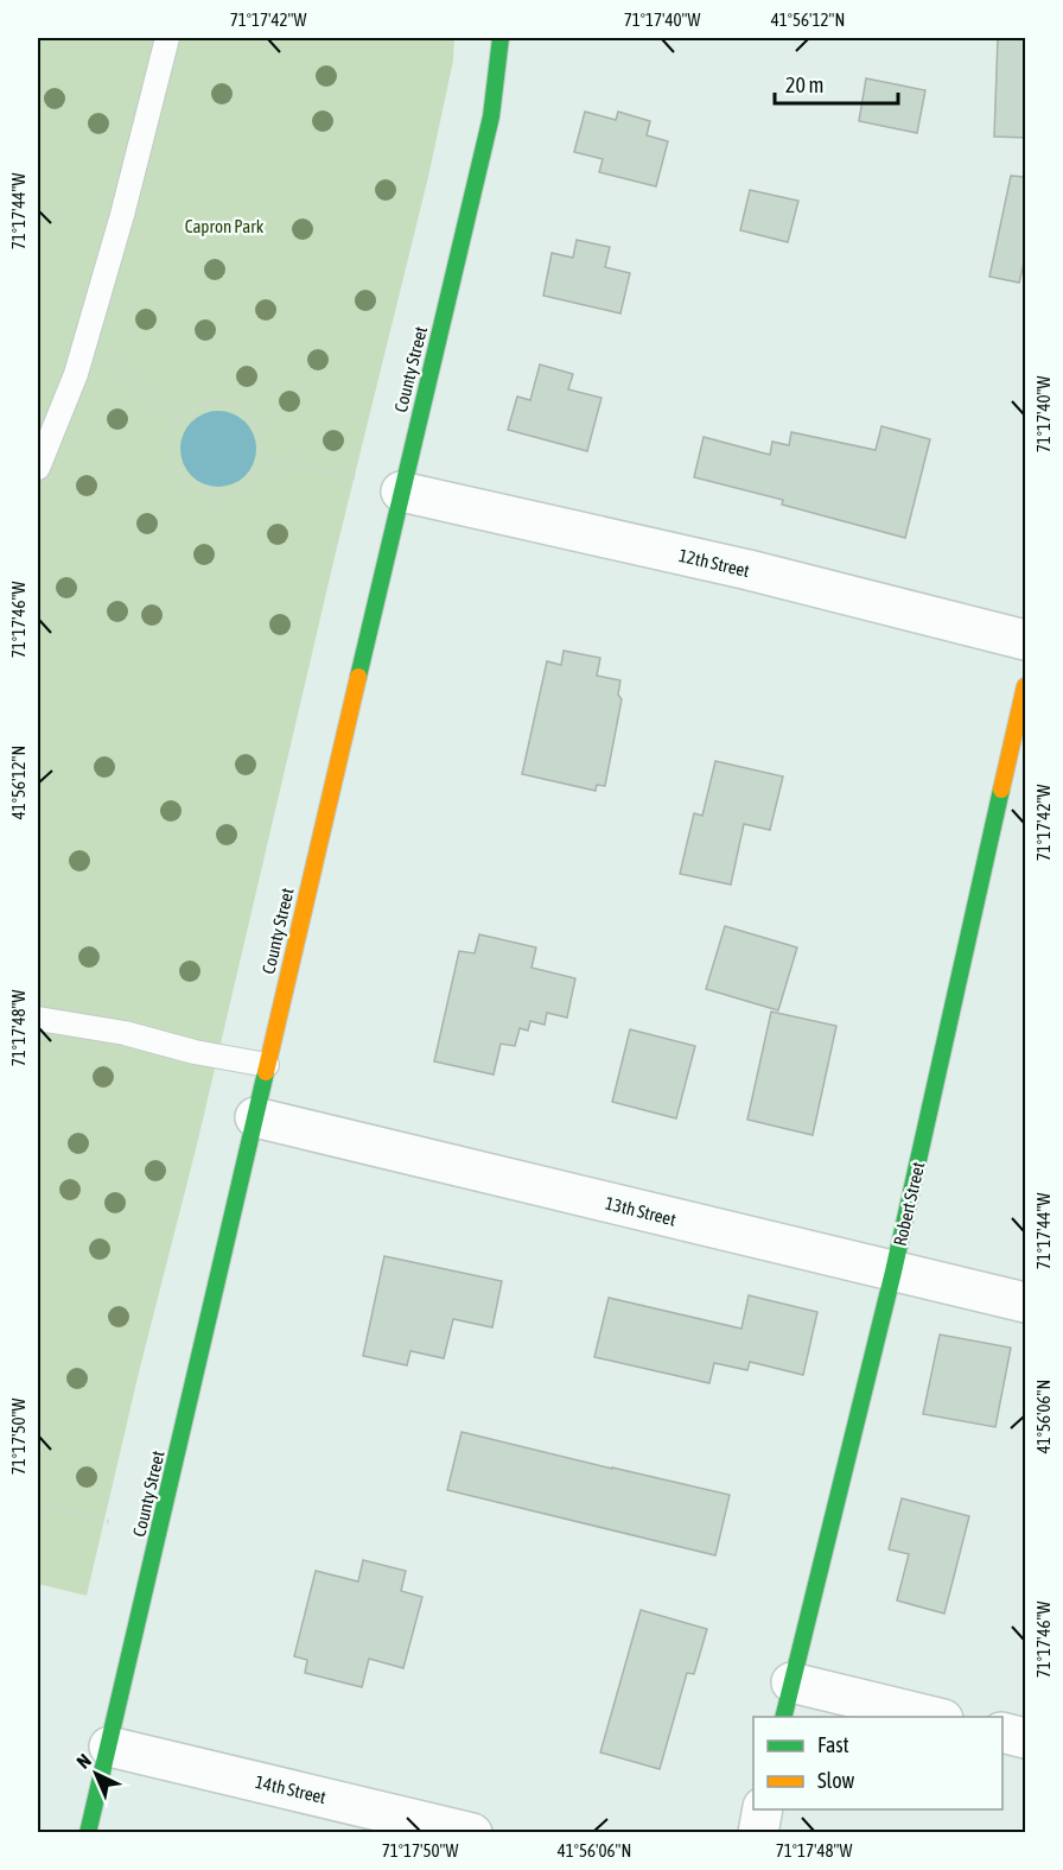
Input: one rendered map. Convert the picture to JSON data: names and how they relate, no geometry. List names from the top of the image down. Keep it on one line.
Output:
{"streets":{"main road":["County Street","Robert Street"],"street":["12th Street","13th Street","14th Street"]},"crossings":[["County Street","12th Street"],["County Street","13th Street"],["County Street","14th Street"],["Robert Street","13th Street"]],"parks":["Capron Park"],"legend":["Fast","Slow"],"scale_bar":"20 m","north":"top left","coordinates":["71°17'42\"W","71°17'40\"W","41°56'12\"N","71°17'44\"W","71°17'46\"W","71°17'48\"W","41°56'06\"N","71°17'50\"W"]}
